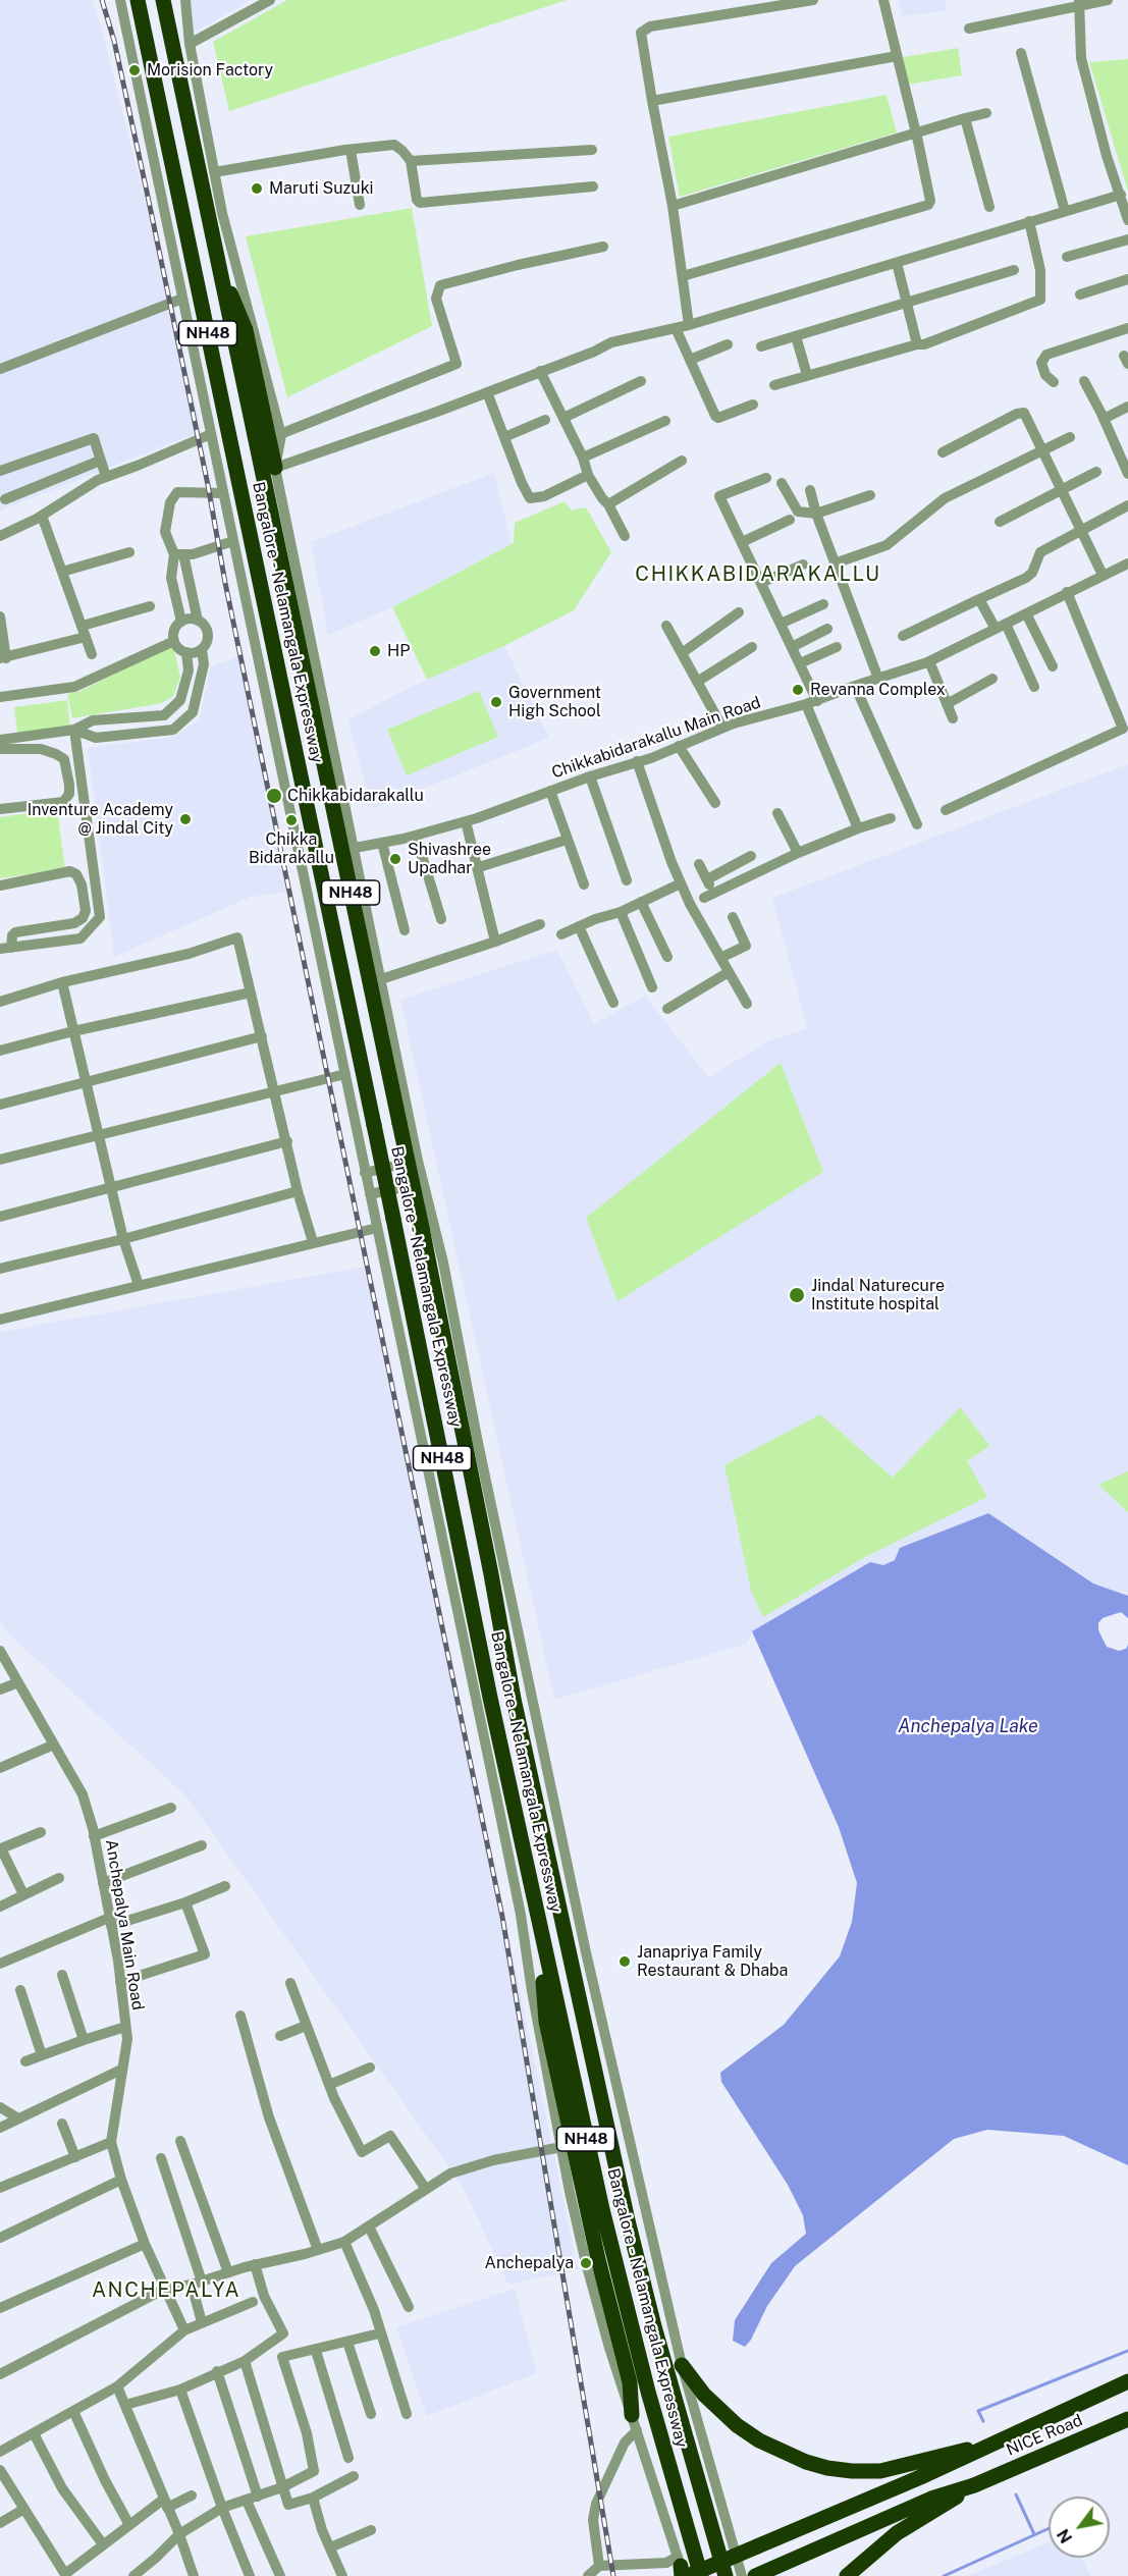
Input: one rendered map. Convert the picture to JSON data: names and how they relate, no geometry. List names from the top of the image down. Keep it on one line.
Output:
{"streets":{"highway":["NH48","Bangalore - Nelamangala Expressway","NICE Road"],"street":["Chikkabidarakallu Main Road","Anchepalya Main Road"]},"districts":["CHIKKABIDARAKALLU","ANCHEPALYA"],"water":["Anchepalya Lake"],"places":["Morision Factory","Maruti Suzuki","HP","Revanna Complex","Government High School","Chikkabidarakallu","Inventure Academy @ Jindal City","Chikka Bidarakallu","Shivashree Upadhar","Jindal Naturecure Institute hospital","Janapriya Family Restaurant & Dhaba","Anchepalya"],"north":"bottom left"}
